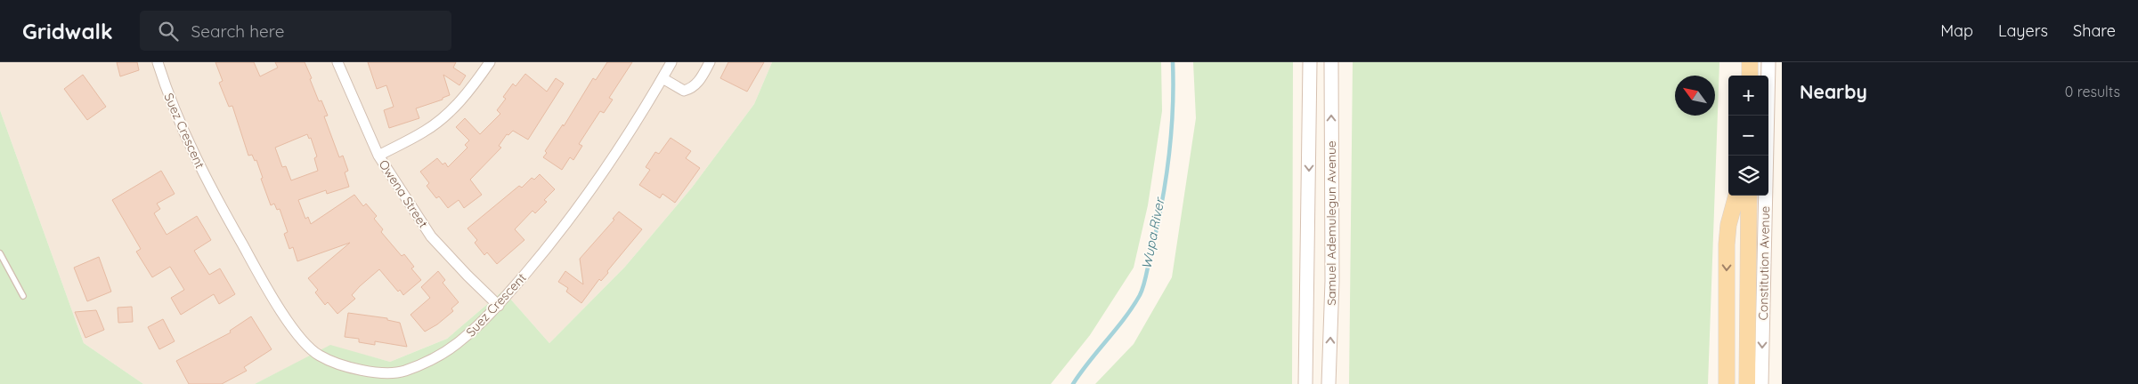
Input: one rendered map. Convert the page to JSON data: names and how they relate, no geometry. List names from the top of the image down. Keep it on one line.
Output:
{"streets":{"main road":["Samuel Ademulegun Avenue","Constitution Avenue"],"street":["Suez Crescent","Owena Street"]},"crossings":[["Suez Crescent","Owena Street"]],"water":["Wupa River"],"north":"top left","page":{"header":"Gridwalk","search":"Search here","nav":["Map","Layers","Share"],"heading":["Nearby","0 results"],"map_buttons":["+","−"]}}
